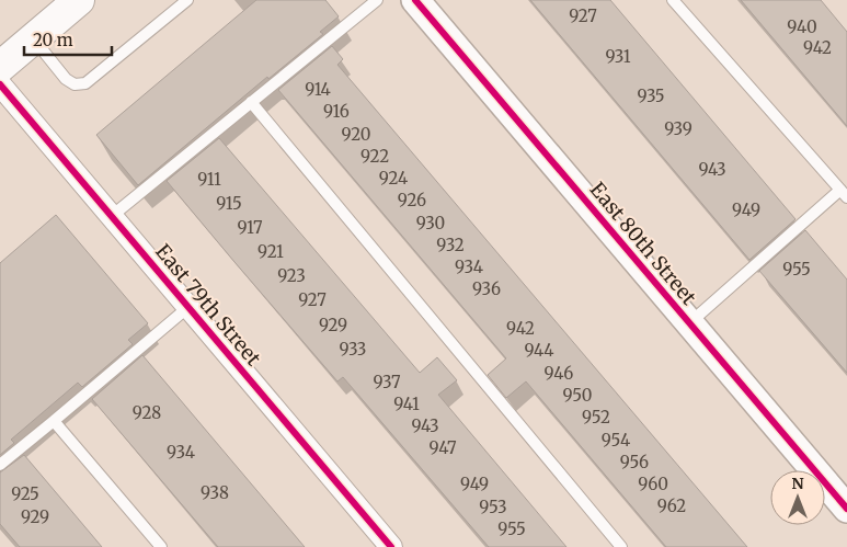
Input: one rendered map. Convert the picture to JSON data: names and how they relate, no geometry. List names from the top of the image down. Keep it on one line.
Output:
{"streets":{"street":["East 80th Street","East 79th Street"]},"house_numbers":["927","940","942","931","914","935","916","939","920","922","943","924","911","926","915","949","930","917","932","921","934","955","923","936","927","929","942","933","944","946","937","950","941","928","952","943","954","947","934","956","949","960","938","925","962","953","929","955"],"scale_bar":"20 m","north":"top"}
